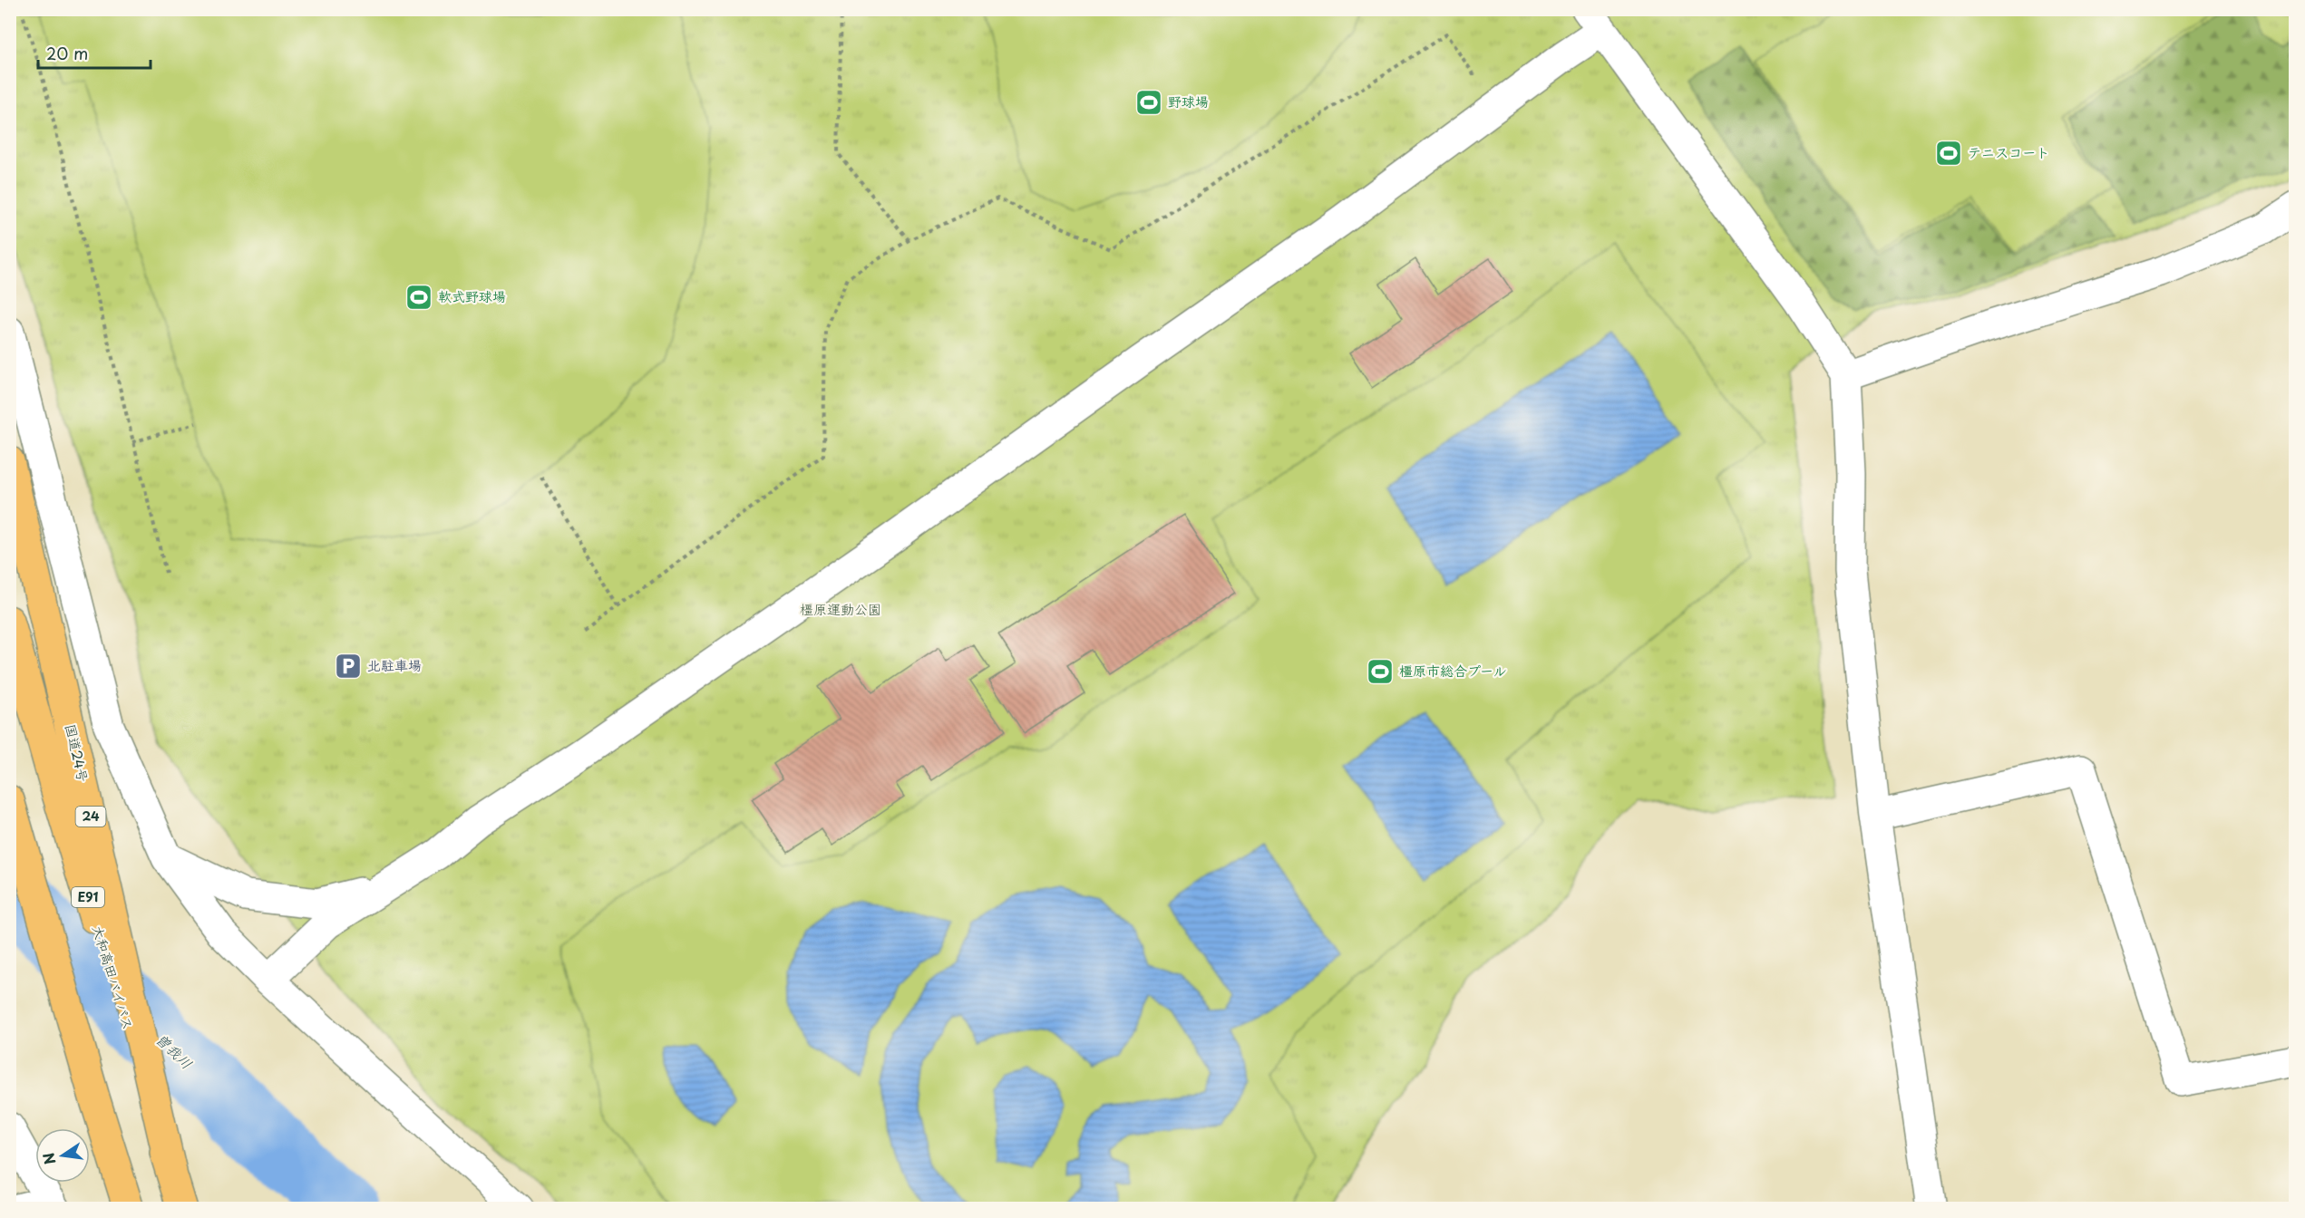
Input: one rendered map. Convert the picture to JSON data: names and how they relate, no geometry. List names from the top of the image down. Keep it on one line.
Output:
{"streets":{"highway":["国道24号","24","E91","大和高田バイパス"]},"crossings":[["国道24号","大和高田バイパス"]],"water":["曽我川"],"parks":["橿原運動公園"],"places":{"sports":["野球場","テニスコート","軟式野球場","橿原市総合プール"],"parking":["北駐車場"]},"scale_bar":"20 m","north":"left"}
